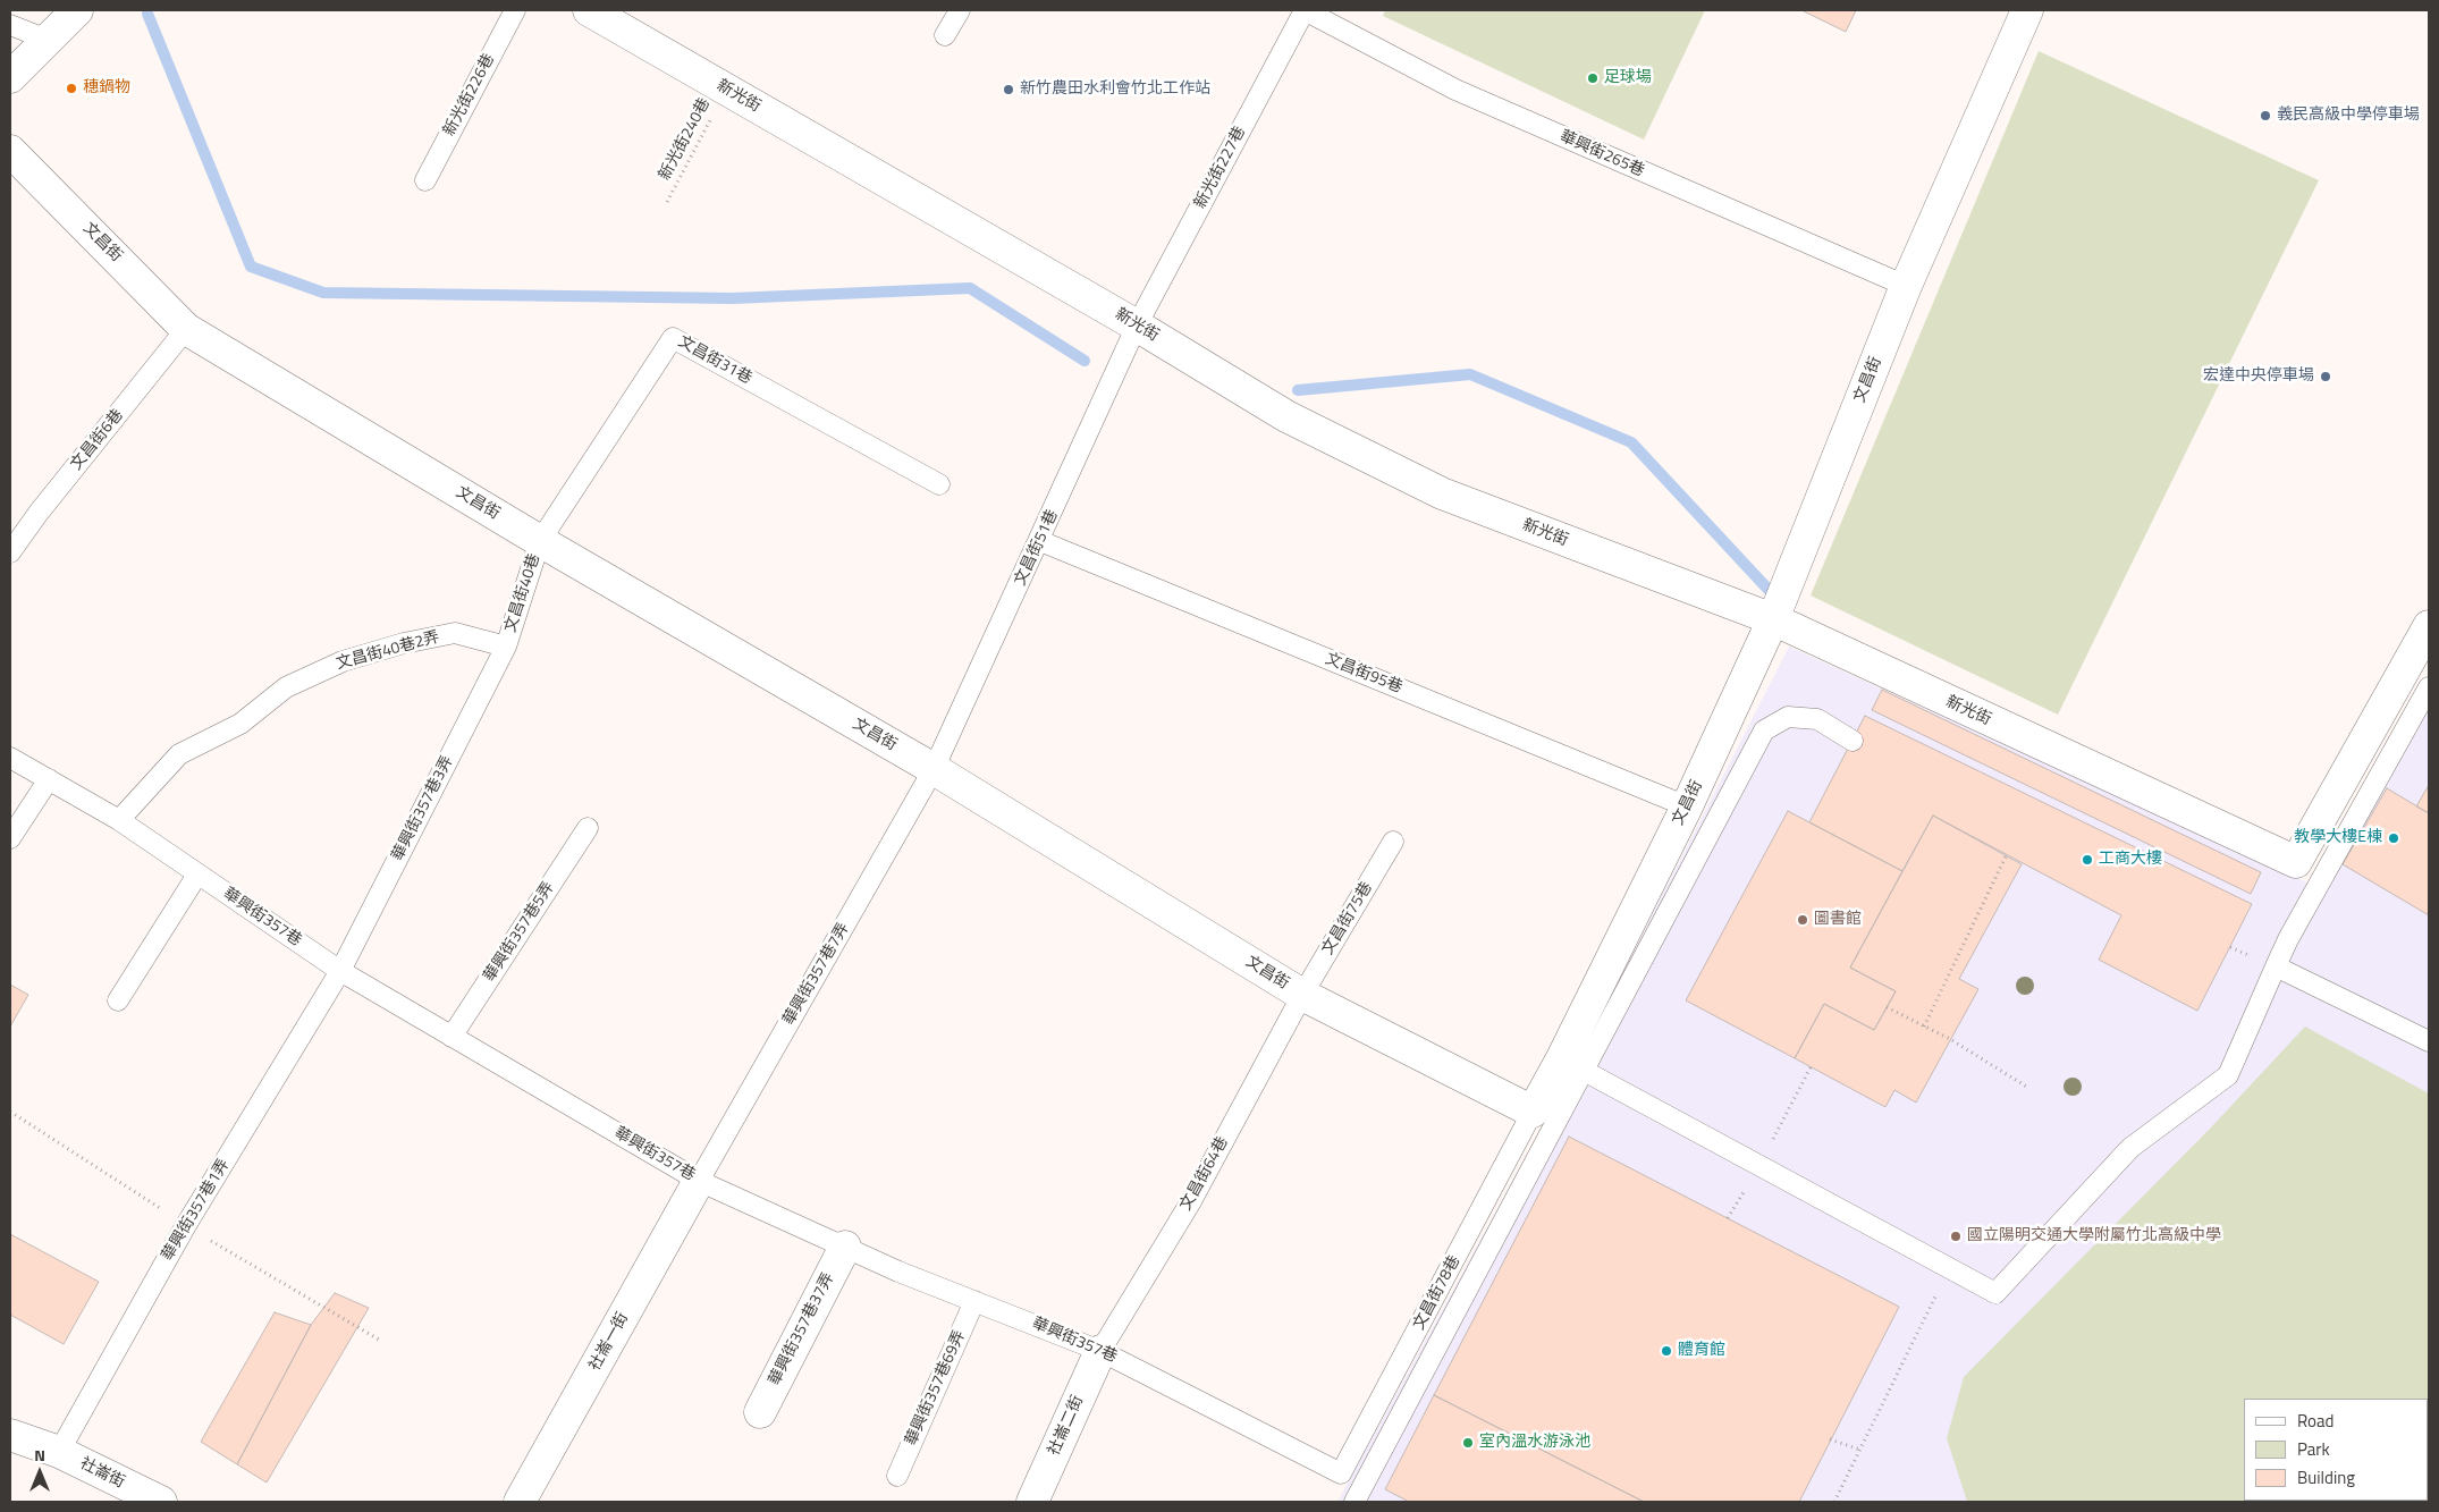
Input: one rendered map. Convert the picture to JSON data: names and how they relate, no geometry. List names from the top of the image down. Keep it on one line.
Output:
{"streets":{"street":["新光街","文昌街","華興街357巷37弄","社崙一街","社崙二街","社崙街"],"lane":["新光街226巷","華興街265巷","新光街227巷","文昌街31巷","文昌街6巷","文昌街51巷","文昌街40巷","文昌街40巷2弄","文昌街95巷","華興街357巷3弄","華興街357巷","文昌街75巷","華興街357巷5弄","華興街357巷7弄","文昌街64巷","華興街357巷1弄","文昌街78巷","華興街357巷69弄"],"path":["新光街240巷"]},"crossings":[["新光街","新光街240巷"],["新光街","新光街227巷"],["新光街","文昌街"],["新光街","文昌街51巷"],["華興街265巷","新光街227巷"],["華興街265巷","文昌街"],["新光街227巷","文昌街51巷"],["文昌街","文昌街31巷"],["文昌街","文昌街6巷"],["文昌街","文昌街51巷"],["文昌街","文昌街40巷"],["文昌街","文昌街95巷"],["文昌街","文昌街75巷"],["文昌街","華興街357巷7弄"],["文昌街","文昌街64巷"],["文昌街","文昌街78巷"],["文昌街31巷","文昌街40巷"],["文昌街51巷","文昌街95巷"],["文昌街51巷","華興街357巷7弄"],["文昌街40巷","文昌街40巷2弄"],["文昌街40巷","華興街357巷3弄"],["文昌街40巷2弄","華興街357巷3弄"],["文昌街40巷2弄","華興街357巷"],["華興街357巷3弄","華興街357巷"],["華興街357巷3弄","華興街357巷1弄"],["華興街357巷","華興街357巷5弄"],["華興街357巷","華興街357巷7弄"],["華興街357巷","文昌街64巷"],["華興街357巷","華興街357巷1弄"],["華興街357巷","文昌街78巷"],["華興街357巷","華興街357巷37弄"],["華興街357巷","社崙一街"],["華興街357巷","華興街357巷69弄"],["華興街357巷","社崙二街"],["文昌街75巷","文昌街64巷"],["華興街357巷7弄","社崙一街"],["文昌街64巷","社崙二街"],["華興街357巷1弄","社崙街"]],"places":["足球場","穗鍋物","新竹農田水利會竹北工作站","義民高級中學停車場","宏達中央停車場","教學大樓E棟","工商大樓","圖書館","國立陽明交通大學附屬竹北高級中學","體育館","室內溫水游泳池"],"legend":["Road","Park","Building"],"north":"top"}
